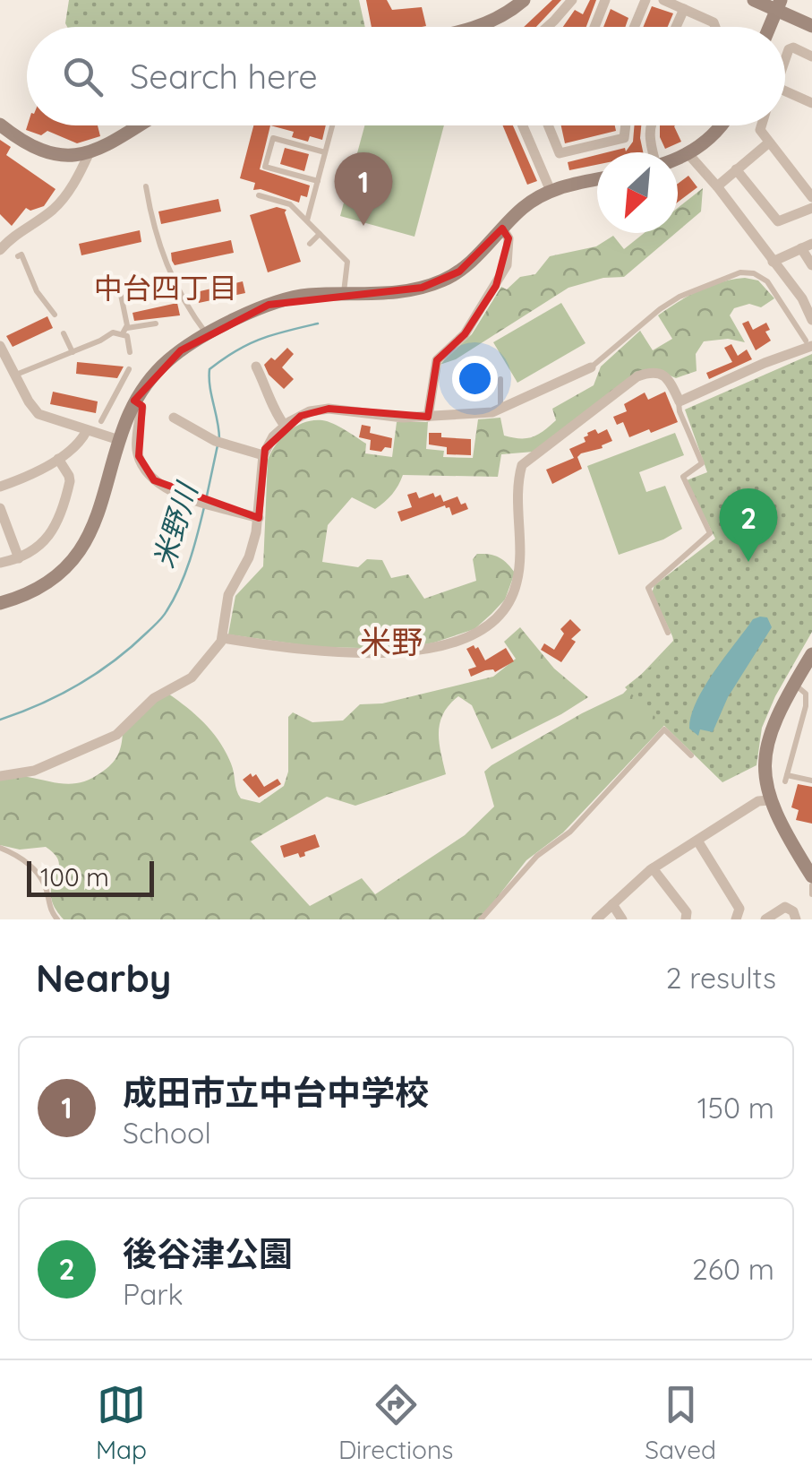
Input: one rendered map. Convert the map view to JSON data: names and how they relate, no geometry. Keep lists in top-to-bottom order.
{
  "districts": ["中台四丁目", "米野"],
  "water": ["米野川"],
  "scale_bar": "100 m",
  "north": "bottom left",
  "page": {
    "search": "Search here",
    "pins": ["1", "2"],
    "scale": "100 m",
    "heading": ["Nearby", "2 results"],
    "list": [
      {
        "mark": "1",
        "name": "成田市立中台中学校",
        "note": "School",
        "value": "150 m"
      },
      {
        "mark": "2",
        "name": "後谷津公園",
        "note": "Park",
        "value": "260 m"
      }
    ],
    "nav": ["Map", "Directions", "Saved"]
  }
}
